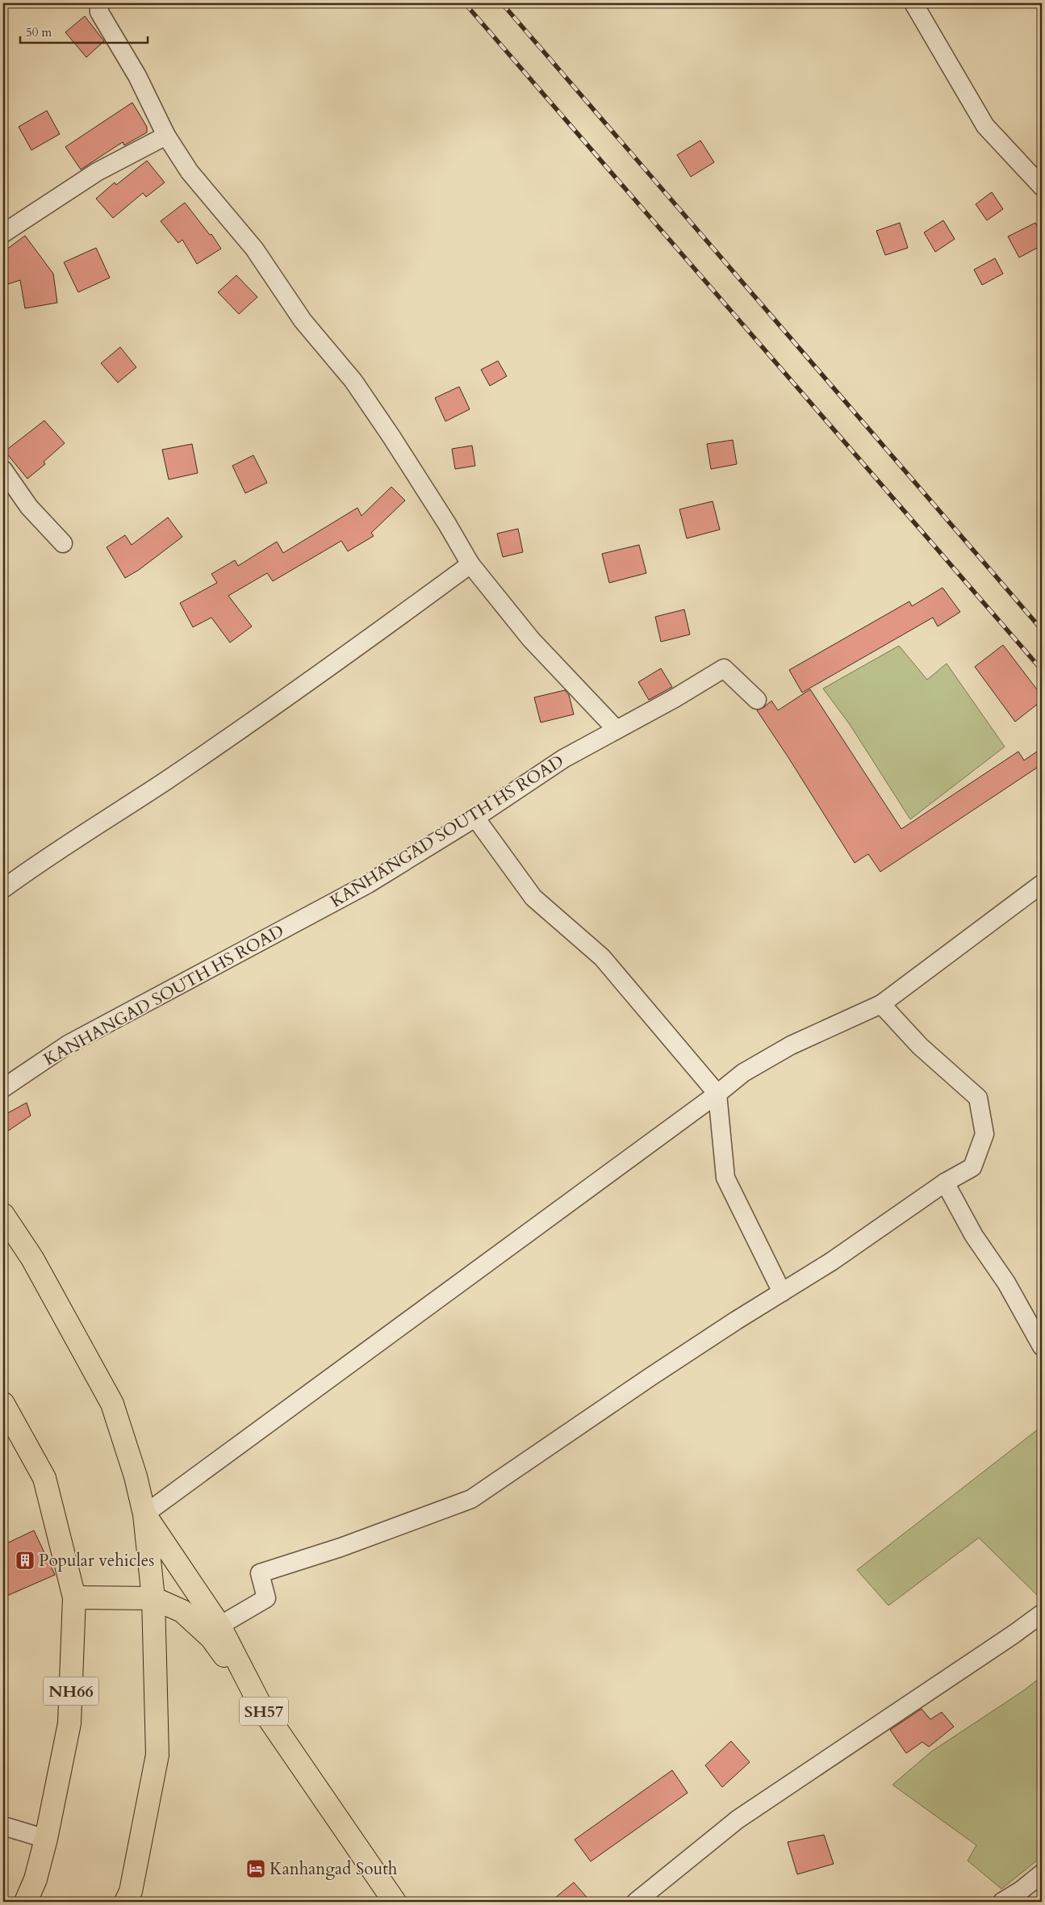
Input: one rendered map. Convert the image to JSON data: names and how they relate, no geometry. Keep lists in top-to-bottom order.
{
  "streets": {
    "main road": ["NH66", "SH57"],
    "street": ["KANHANGAD SOUTH HS ROAD"]
  },
  "crossings": [
    ["NH66", "SH57"]
  ],
  "places": {
    "building": ["Popular vehicles"],
    "hotel": ["Kanhangad South"]
  },
  "scale_bar": "50 m"
}
